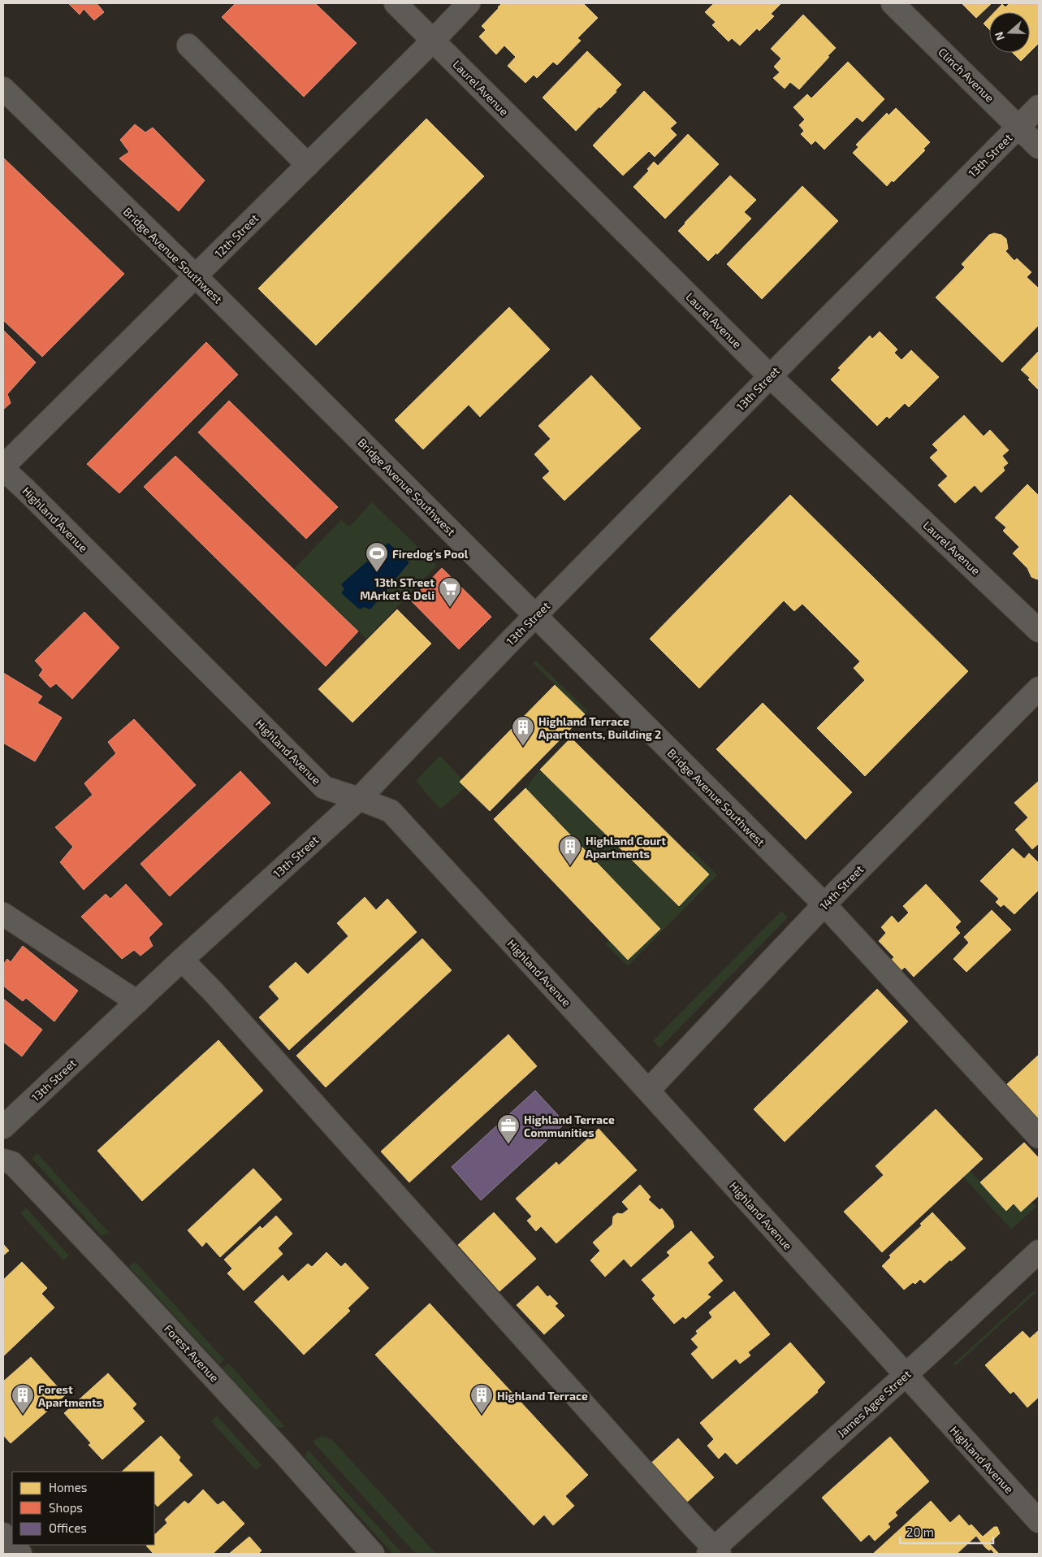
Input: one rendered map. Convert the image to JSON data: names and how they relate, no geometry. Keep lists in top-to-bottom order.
{
  "streets": {
    "street": [
      "Clinch Avenue",
      "Laurel Avenue",
      "13th Street",
      "12th Street",
      "Bridge Avenue Southwest",
      "Highland Avenue",
      "14th Street",
      "Forest Avenue",
      "James Agee Street"
    ]
  },
  "crossings": [
    ["Clinch Avenue", "13th Street"],
    ["Laurel Avenue", "13th Street"],
    ["Laurel Avenue", "12th Street"],
    ["13th Street", "Bridge Avenue Southwest"],
    ["13th Street", "Highland Avenue"],
    ["12th Street", "Bridge Avenue Southwest"],
    ["12th Street", "Highland Avenue"],
    ["Bridge Avenue Southwest", "14th Street"],
    ["Highland Avenue", "14th Street"],
    ["Highland Avenue", "James Agee Street"]
  ],
  "places": {
    "sports": ["Firedog's Pool"],
    "supermarket": ["13th STreet MArket & Deli"],
    "building": [
      "Highland Terrace Apartments, Building 2",
      "Highland Court Apartments",
      "Forest Apartments",
      "Highland Terrace"
    ],
    "office": ["Highland Terrace Communities"]
  },
  "legend": ["Homes", "Shops", "Offices"],
  "scale_bar": "20 m",
  "north": "left"
}
